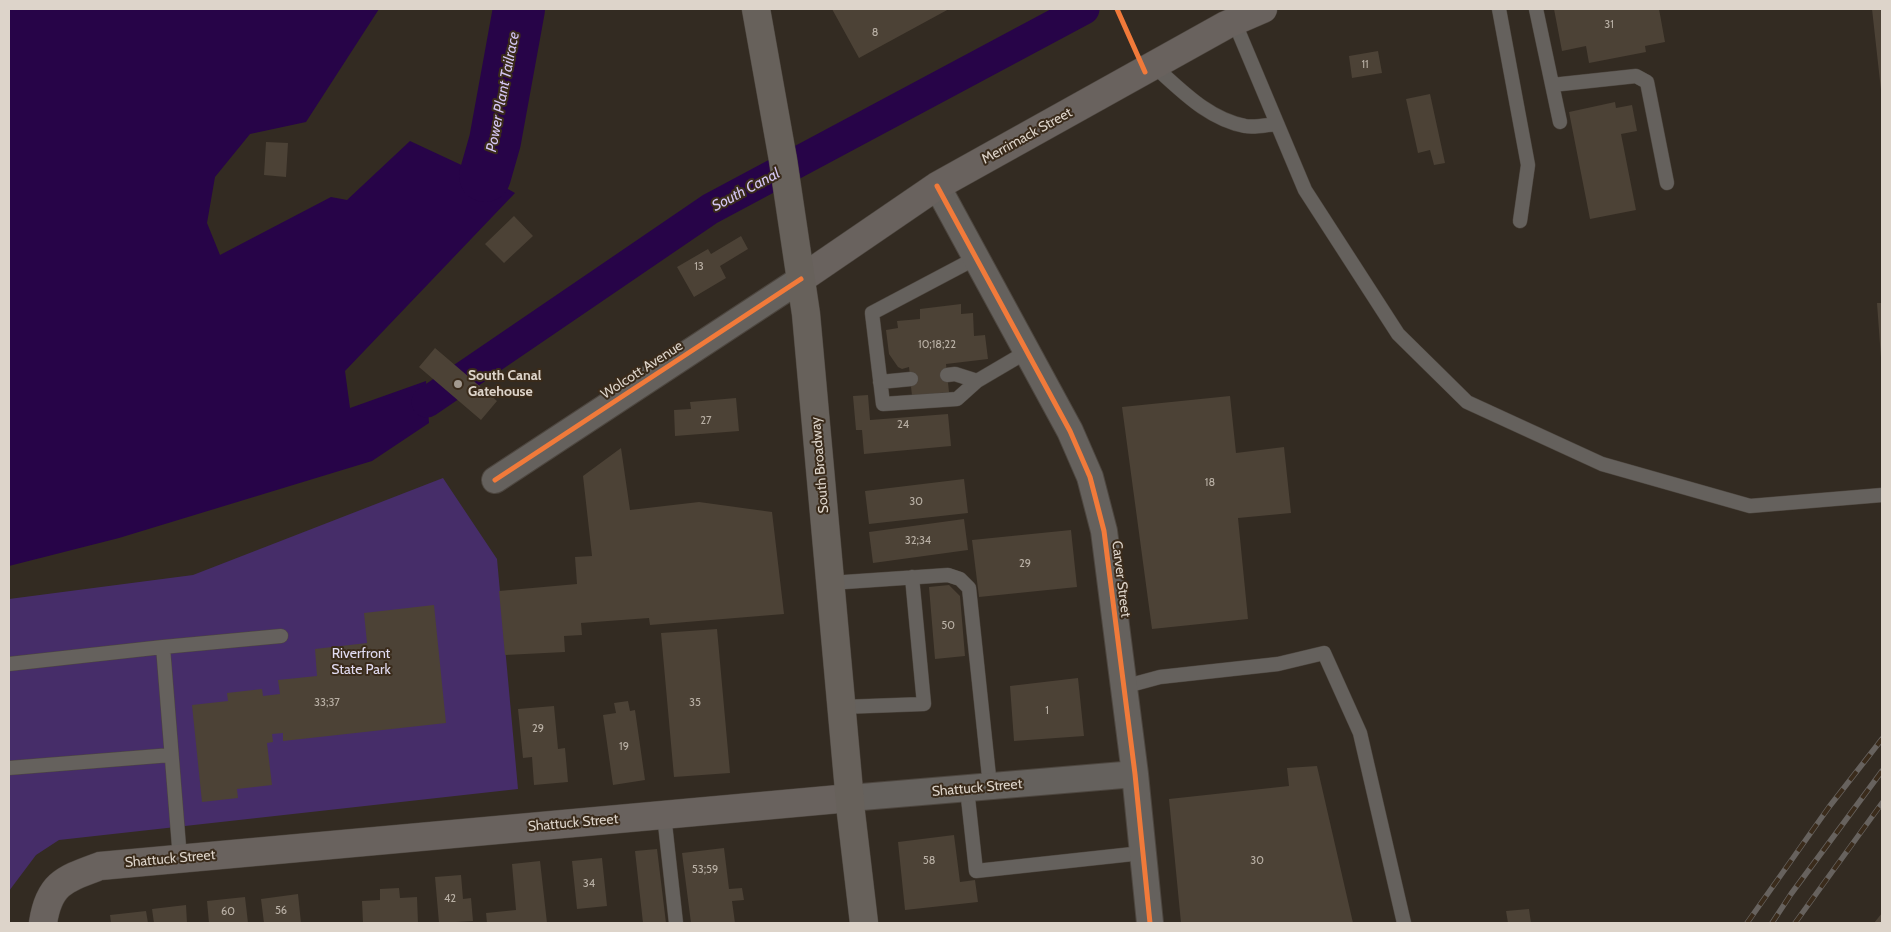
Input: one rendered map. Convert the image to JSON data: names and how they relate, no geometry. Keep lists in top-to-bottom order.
{
  "streets": {
    "main road": ["Merrimack Street", "South Broadway", "Shattuck Street"],
    "street": ["Wolcott Avenue", "Carver Street"]
  },
  "crossings": [
    ["Merrimack Street", "Wolcott Avenue"],
    ["Merrimack Street", "South Broadway"],
    ["Merrimack Street", "Carver Street"],
    ["Wolcott Avenue", "South Broadway"],
    ["South Broadway", "Shattuck Street"],
    ["Carver Street", "Shattuck Street"]
  ],
  "water": ["Power Plant Tailrace", "South Canal"],
  "parks": ["Riverfront State Park"],
  "places": ["South Canal Gatehouse"],
  "house_numbers": [
    "31",
    "8",
    "11",
    "13",
    "10;18;22",
    "27",
    "24",
    "18",
    "30",
    "32;34",
    "29",
    "50",
    "33;37",
    "35",
    "1",
    "29",
    "19",
    "58",
    "30",
    "53;59",
    "34",
    "42",
    "56",
    "60"
  ]
}
